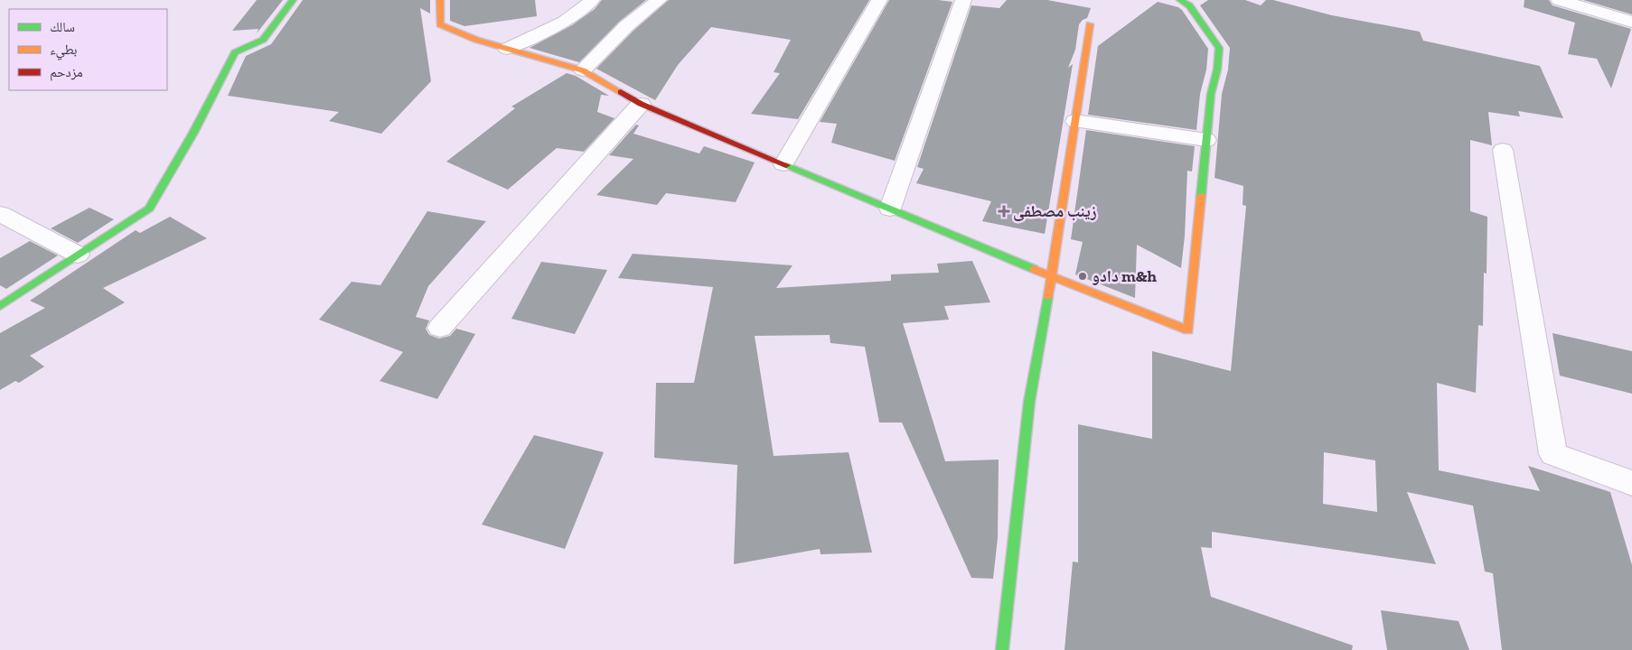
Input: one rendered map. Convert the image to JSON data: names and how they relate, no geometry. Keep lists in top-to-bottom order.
{
  "places": {
    "health": ["زينب مصطفى"],
    "other": ["دادو m&h"]
  },
  "legend": ["سالك", "بطيء", "مزدحم"]
}
